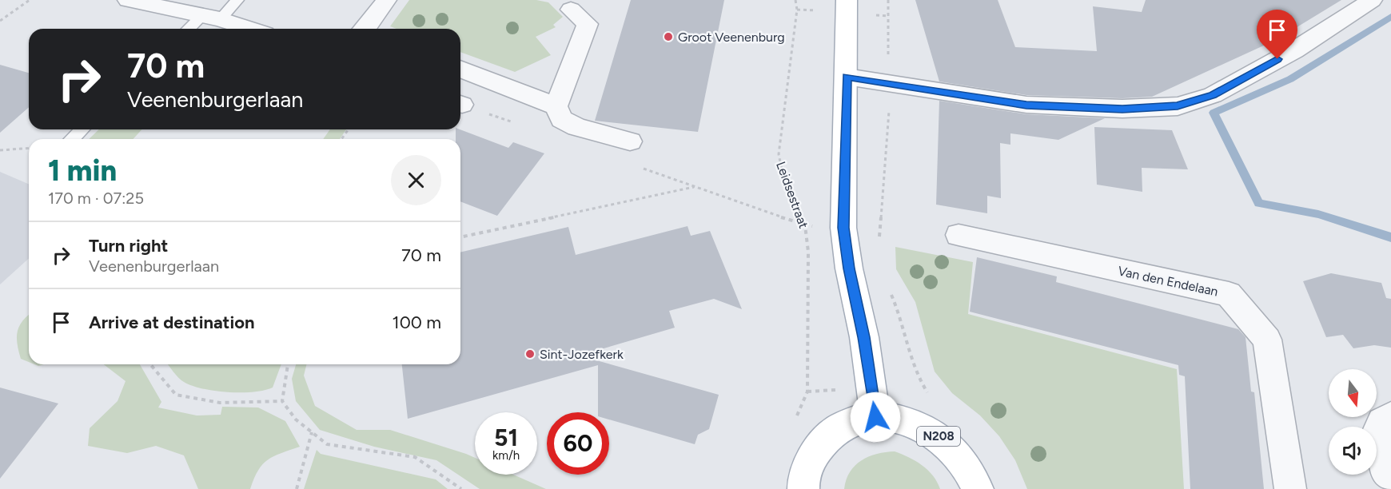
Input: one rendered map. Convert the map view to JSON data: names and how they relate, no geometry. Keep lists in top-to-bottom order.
{
  "streets": {
    "main road": ["N208"],
    "street": ["Van den Endelaan"],
    "path": ["Leidsestraat"]
  },
  "places": ["Groot Veenenburg", "Sint-Jozefkerk"],
  "north": "bottom",
  "page": {
    "turn": ["70 m", "Veenenburgerlaan"],
    "heading": ["1 min", "170 m · 07:25"],
    "list": [
      {
        "name": "Turn right",
        "note": "Veenenburgerlaan",
        "value": "70 m"
      },
      {
        "name": "Arrive at destination",
        "value": "100 m"
      }
    ],
    "speed": "51 km/h",
    "limit": "60"
  }
}
